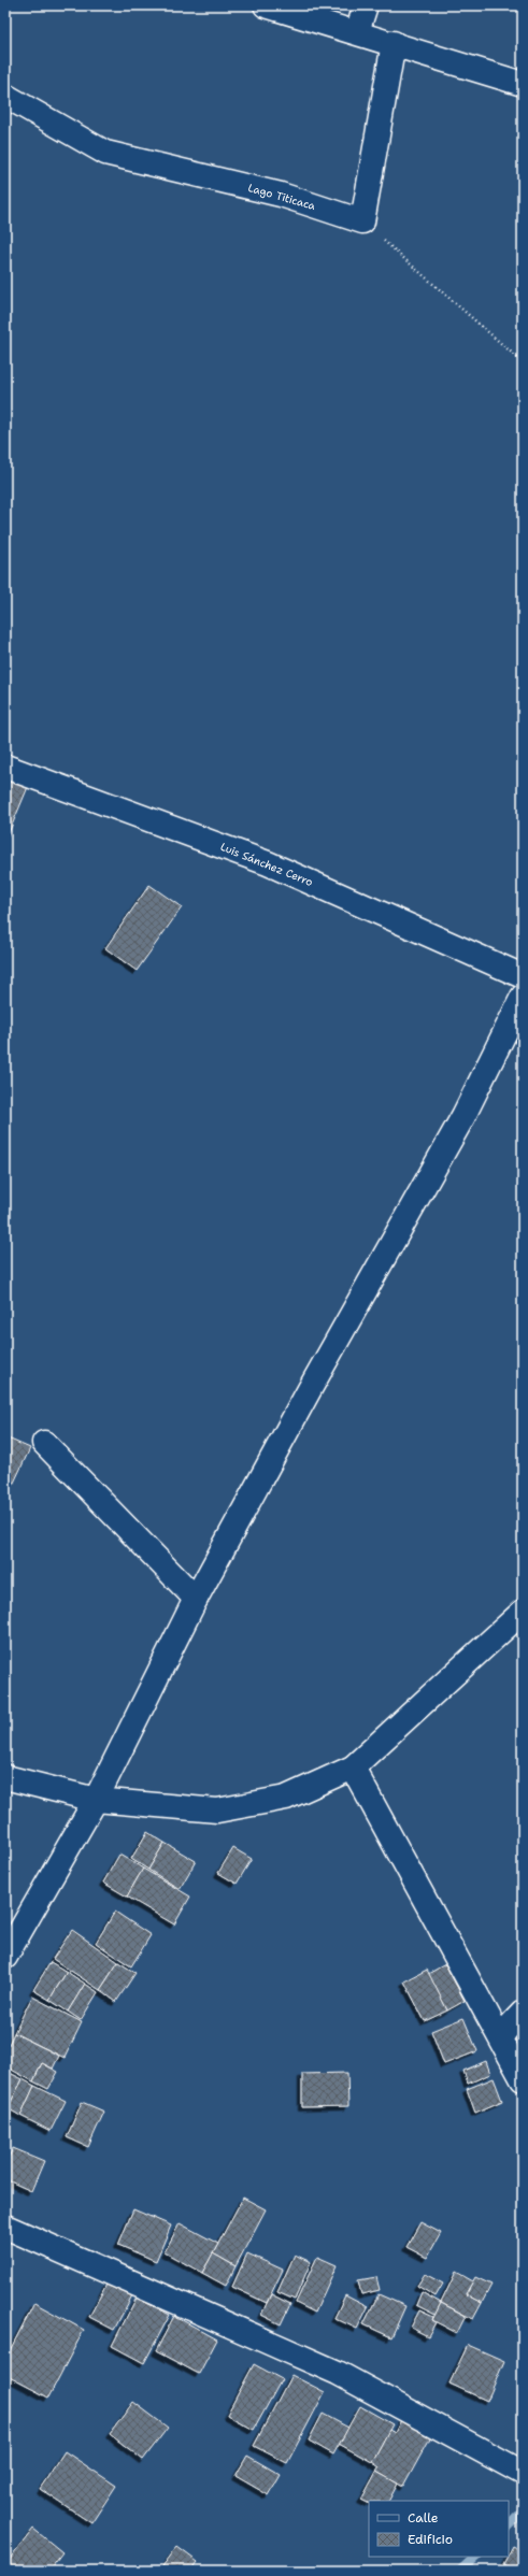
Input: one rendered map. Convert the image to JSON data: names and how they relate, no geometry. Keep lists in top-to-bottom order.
{
  "streets": {
    "street": ["Lago Titicaca", "Luis Sánchez Cerro"]
  },
  "legend": ["Calle", "Edificio"]
}
